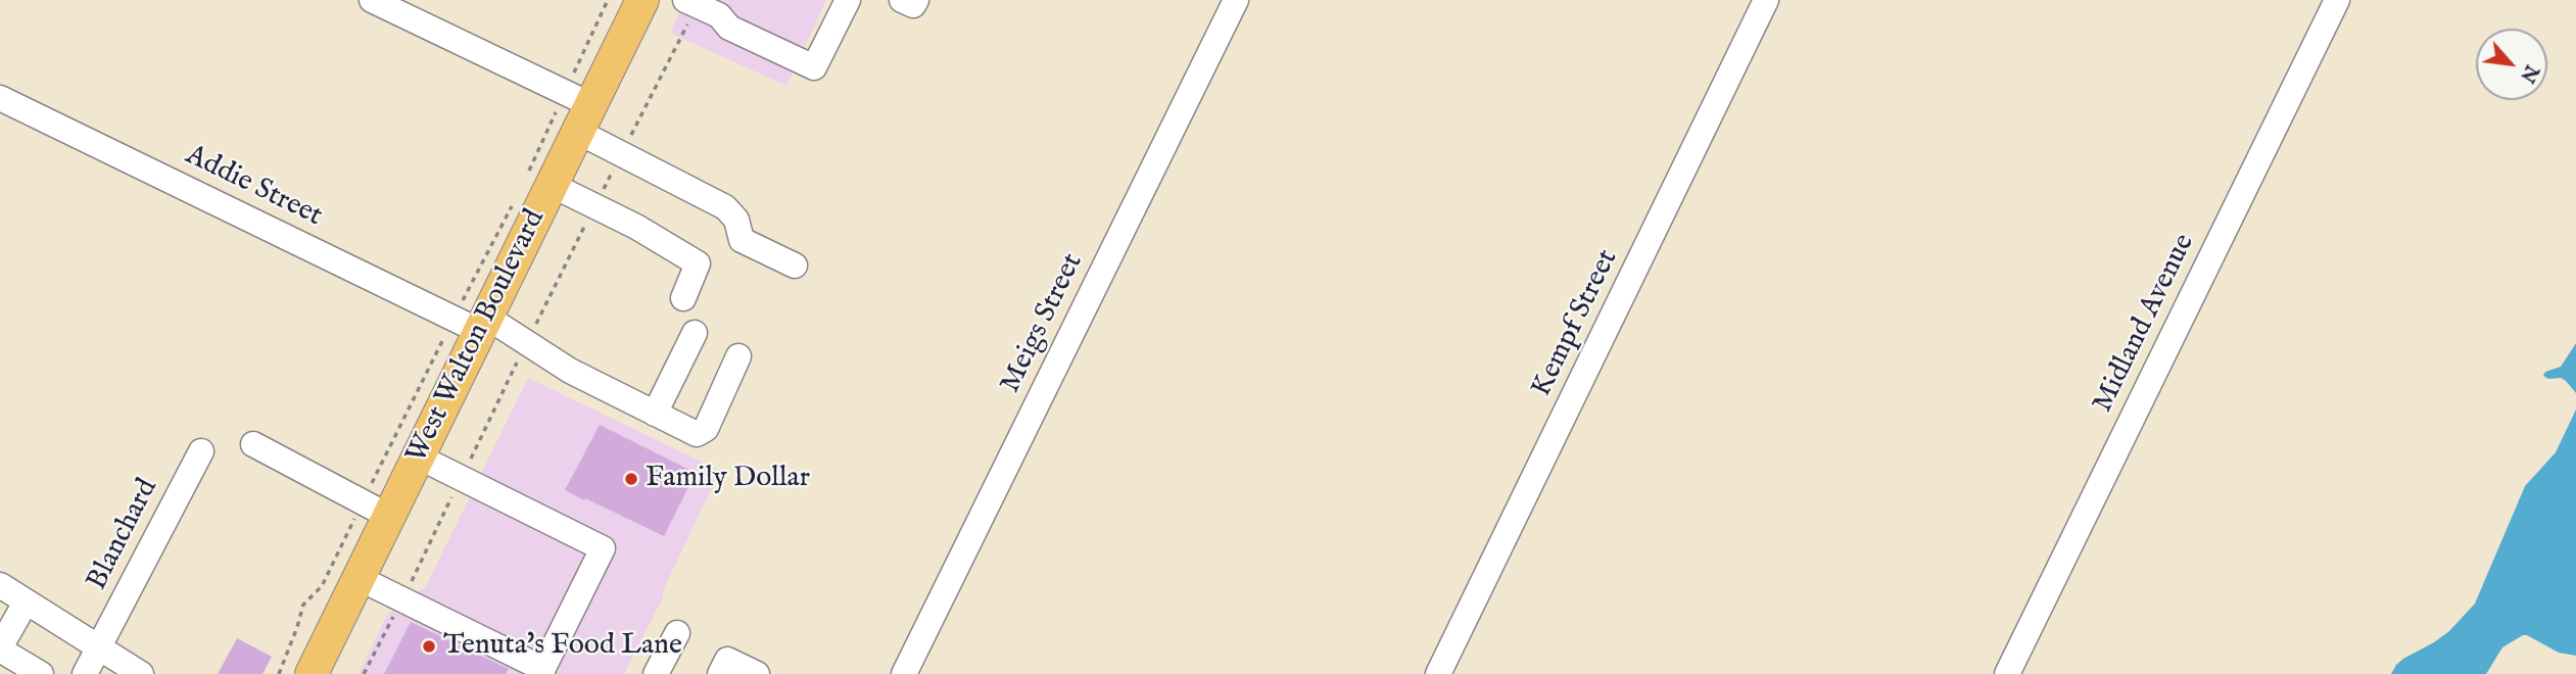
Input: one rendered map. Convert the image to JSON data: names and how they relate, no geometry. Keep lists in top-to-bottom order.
{
  "streets": {
    "main road": ["West Walton Boulevard"],
    "street": [
      "Addie Street",
      "Meigs Street",
      "Kempf Street",
      "Midland Avenue",
      "Blanchard"
    ]
  },
  "crossings": [
    ["Addie Street", "West Walton Boulevard"]
  ],
  "places": ["Family Dollar", "Tenuta's Food Lane"],
  "north": "bottom right"
}
